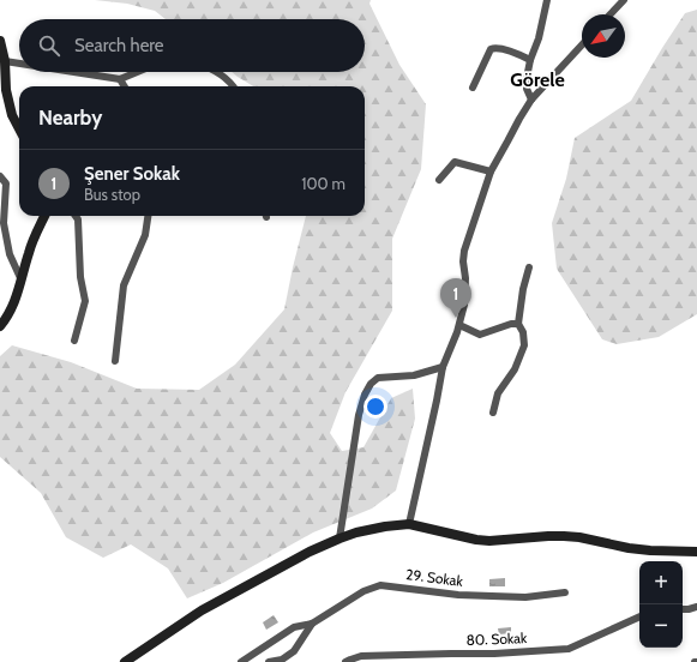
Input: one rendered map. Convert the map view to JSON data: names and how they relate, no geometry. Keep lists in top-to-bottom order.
{
  "streets": {
    "street": ["29. Sokak", "80. Sokak"]
  },
  "districts": ["Görele"],
  "north": "bottom left",
  "page": {
    "search": "Search here",
    "heading": "Nearby",
    "list": [
      {
        "mark": "1",
        "name": "Şener Sokak",
        "note": "Bus stop",
        "value": "100 m"
      }
    ],
    "pins": "1",
    "map_buttons": ["+", "−"]
  }
}
